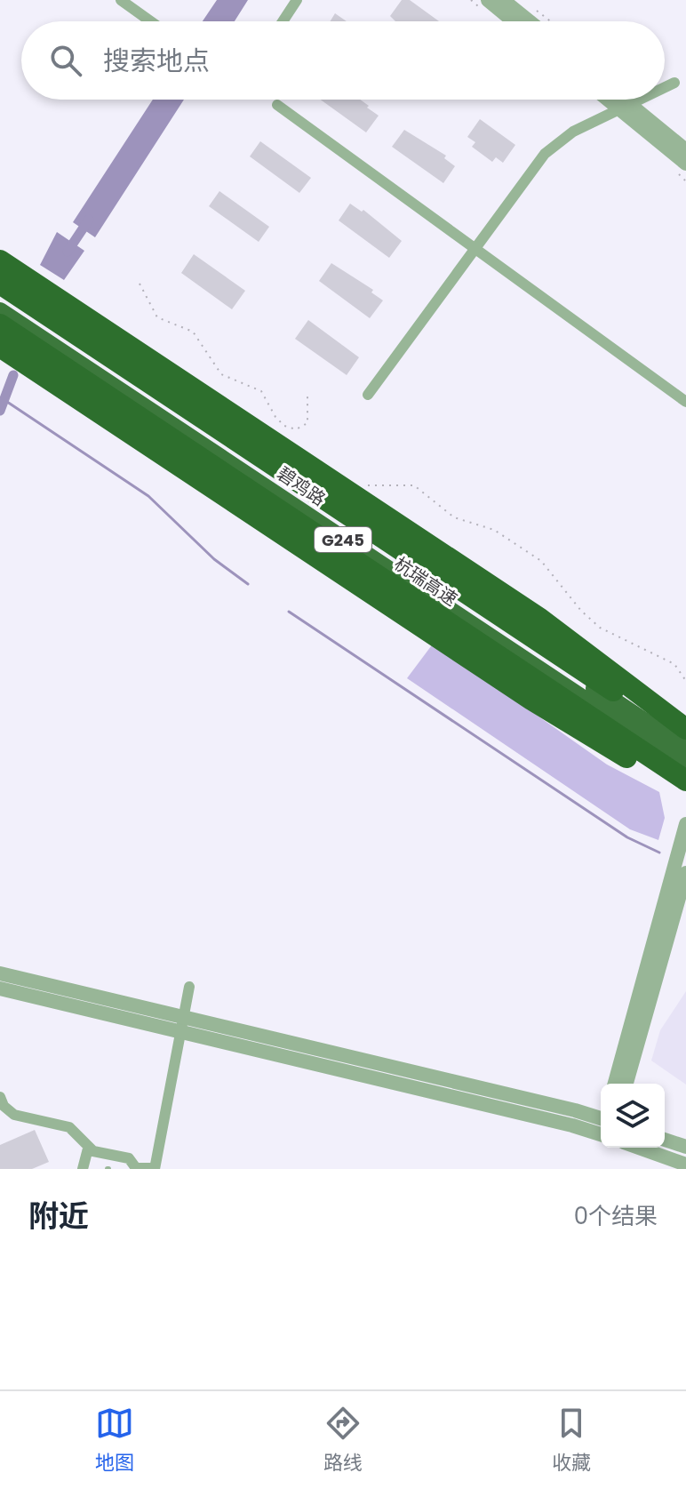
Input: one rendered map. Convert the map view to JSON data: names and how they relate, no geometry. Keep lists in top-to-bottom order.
{
  "streets": {
    "highway": ["碧鸡路", "G245", "杭瑞高速"]
  },
  "page": {
    "search": "搜索地点",
    "heading": ["附近", "0个结果"],
    "nav": ["地图", "路线", "收藏"]
  }
}
